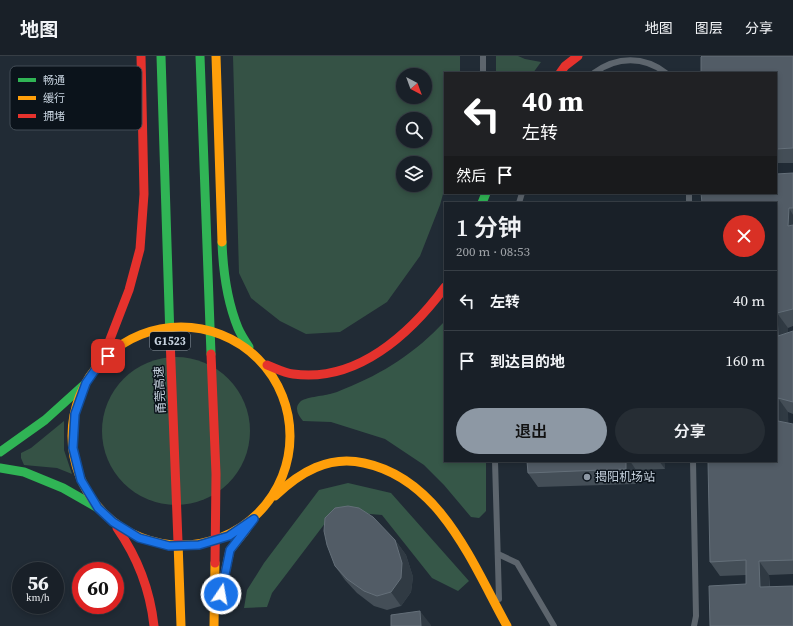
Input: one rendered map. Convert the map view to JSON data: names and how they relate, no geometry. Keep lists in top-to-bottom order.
{
  "streets": {
    "main road": ["G1523", "甬莞高速"]
  },
  "places": ["揭阳机场站"],
  "legend": ["畅通", "缓行", "拥堵"],
  "north": "bottom right",
  "page": {
    "header": "地图",
    "nav": ["地图", "图层", "分享"],
    "turn": ["40 m", "左转"],
    "then": "然后",
    "heading": ["1 分钟", "200 m · 08:53"],
    "list": [
      {
        "name": "左转",
        "value": "40 m"
      },
      {
        "name": "到达目的地",
        "value": "160 m"
      }
    ],
    "buttons": ["退出", "分享"],
    "speed": "56 km/h",
    "limit": "60"
  }
}
